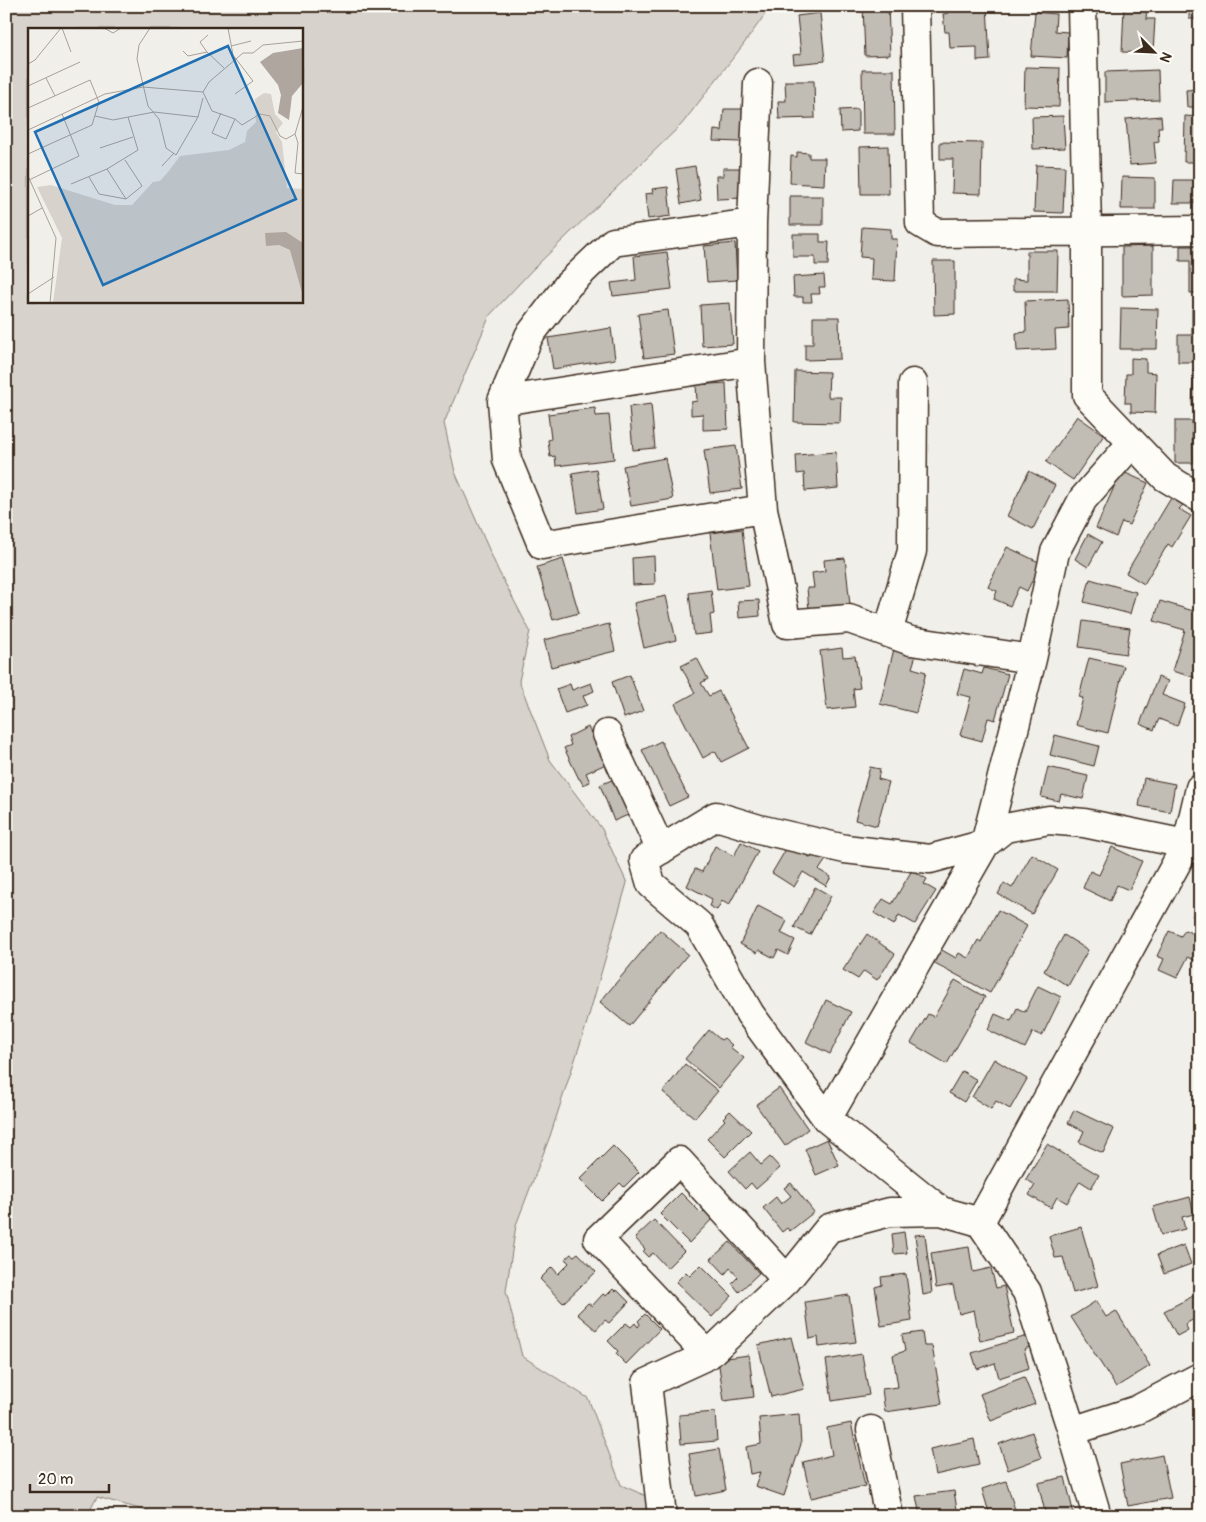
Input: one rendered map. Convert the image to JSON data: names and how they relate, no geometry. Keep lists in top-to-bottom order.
{
  "scale_bar": "20 m",
  "north": "bottom right"
}
